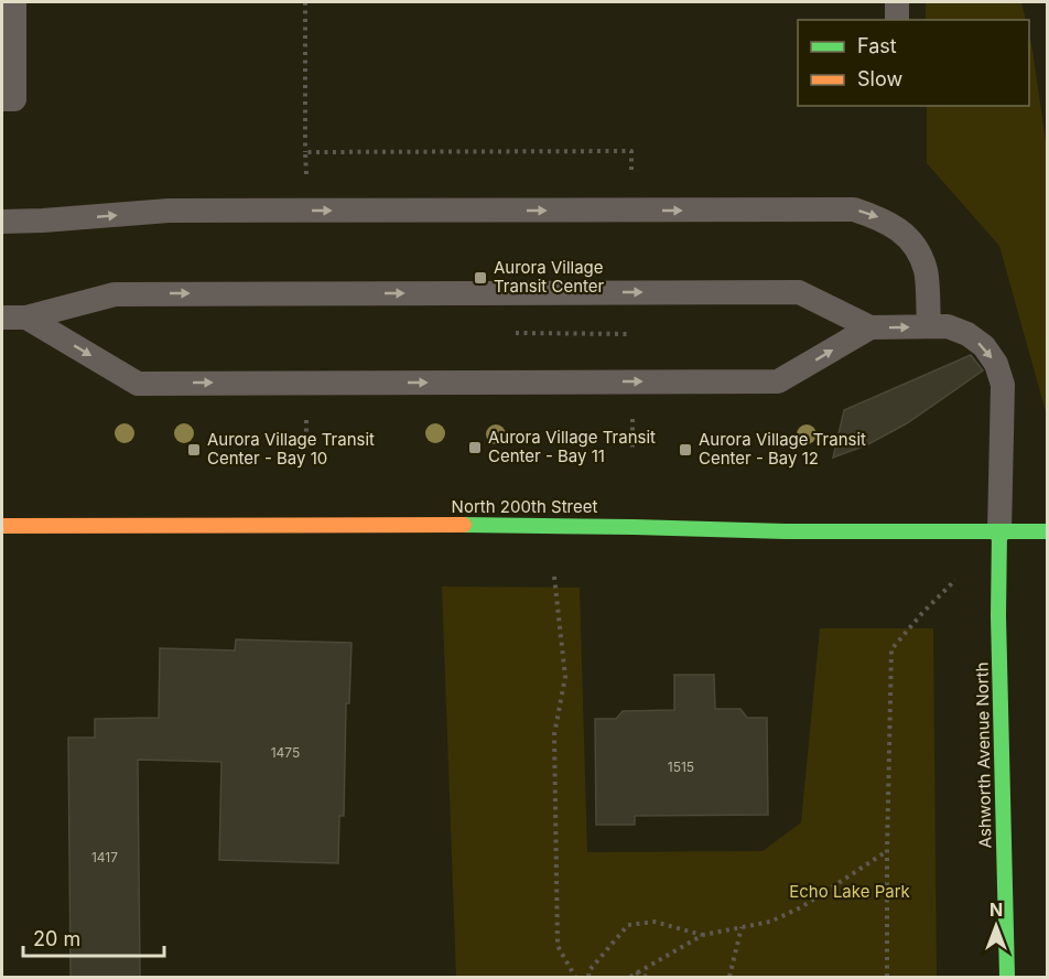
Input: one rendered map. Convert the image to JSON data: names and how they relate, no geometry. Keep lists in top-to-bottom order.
{
  "streets": {
    "street": ["North 200th Street", "Ashworth Avenue North"]
  },
  "crossings": [
    ["North 200th Street", "Ashworth Avenue North"]
  ],
  "parks": ["Echo Lake Park"],
  "places": {
    "transit": [
      "Aurora Village Transit Center",
      "Aurora Village Transit Center - Bay 11",
      "Aurora Village Transit Center - Bay 10",
      "Aurora Village Transit Center - Bay 12"
    ]
  },
  "house_numbers": ["1475", "1515", "1417"],
  "legend": ["Fast", "Slow"],
  "scale_bar": "20 m",
  "north": "top"
}
